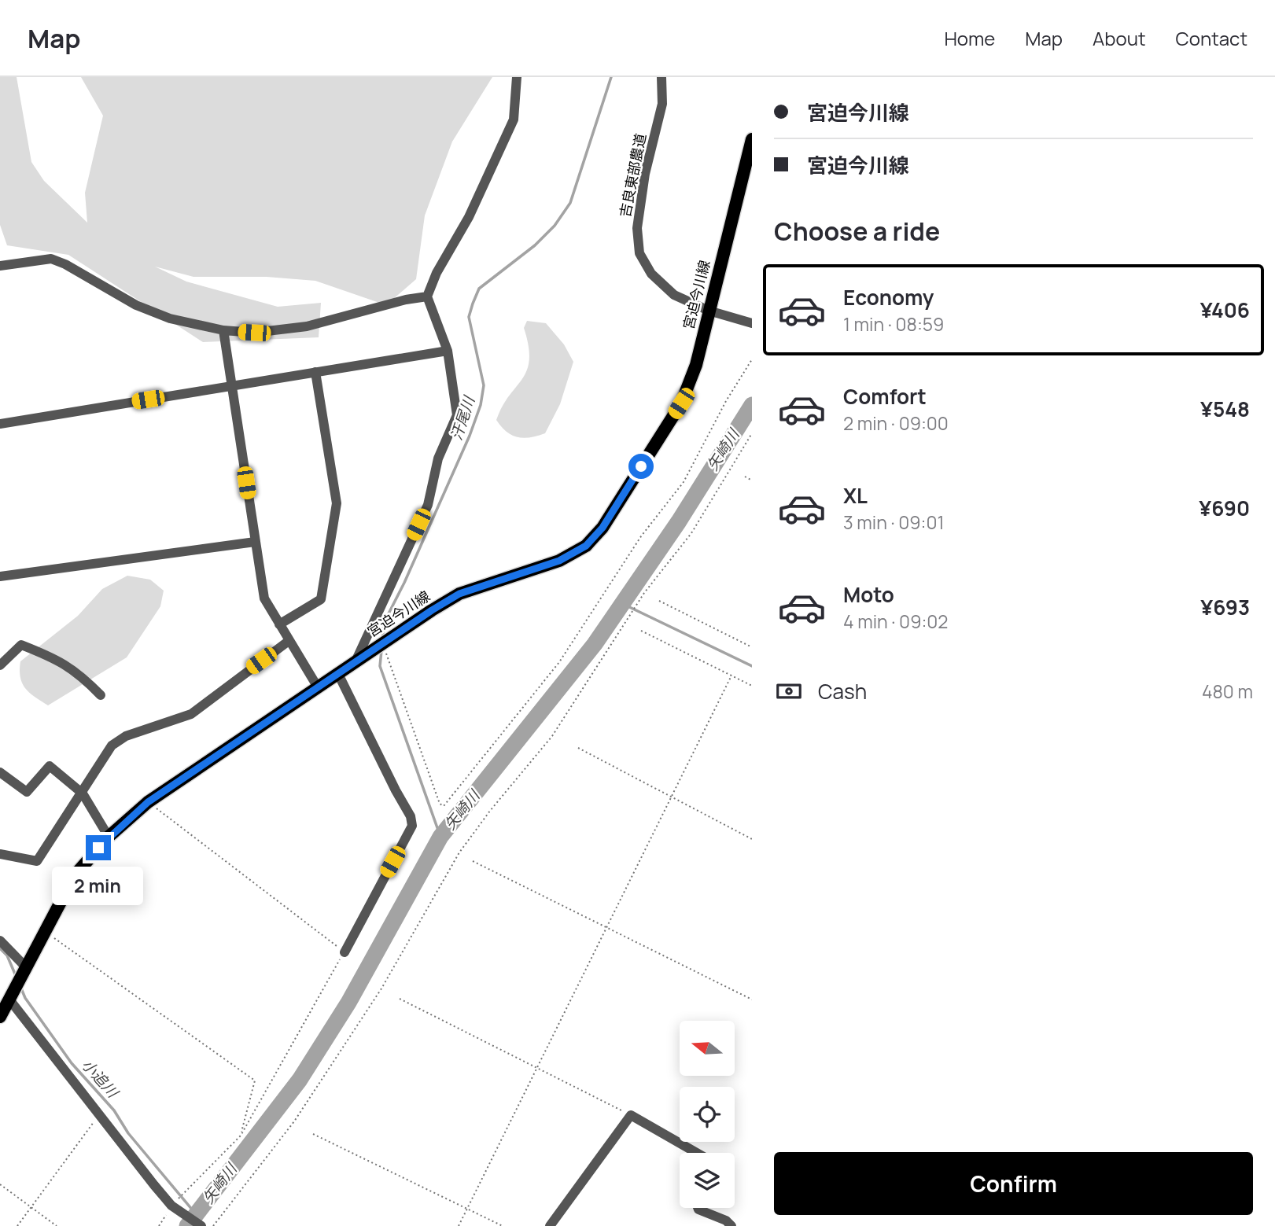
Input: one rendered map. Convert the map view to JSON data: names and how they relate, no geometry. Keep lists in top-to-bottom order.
{
  "streets": {
    "main road": ["宮迫今川線"],
    "street": ["吉良東部農道"]
  },
  "crossings": [
    ["吉良東部農道", "宮迫今川線"]
  ],
  "water": ["汗尾川", "矢崎川", "小追川"],
  "north": "left",
  "page": {
    "header": "Map",
    "nav": [
      "Home",
      "Map",
      "About",
      "Contact"
    ],
    "banner": ["宮迫今川線", "宮迫今川線"],
    "heading": "Choose a ride",
    "list": [
      {
        "name": "Economy",
        "note": "1 min · 08:59",
        "value": "¥406"
      },
      {
        "name": "Comfort",
        "note": "2 min · 09:00",
        "value": "¥548"
      },
      {
        "name": "XL",
        "note": "3 min · 09:01",
        "value": "¥690"
      },
      {
        "name": "Moto",
        "note": "4 min · 09:02",
        "value": "¥693"
      }
    ],
    "pay": ["Cash", "480 m"],
    "bubble": "2 min",
    "buttons": "Confirm"
  }
}
